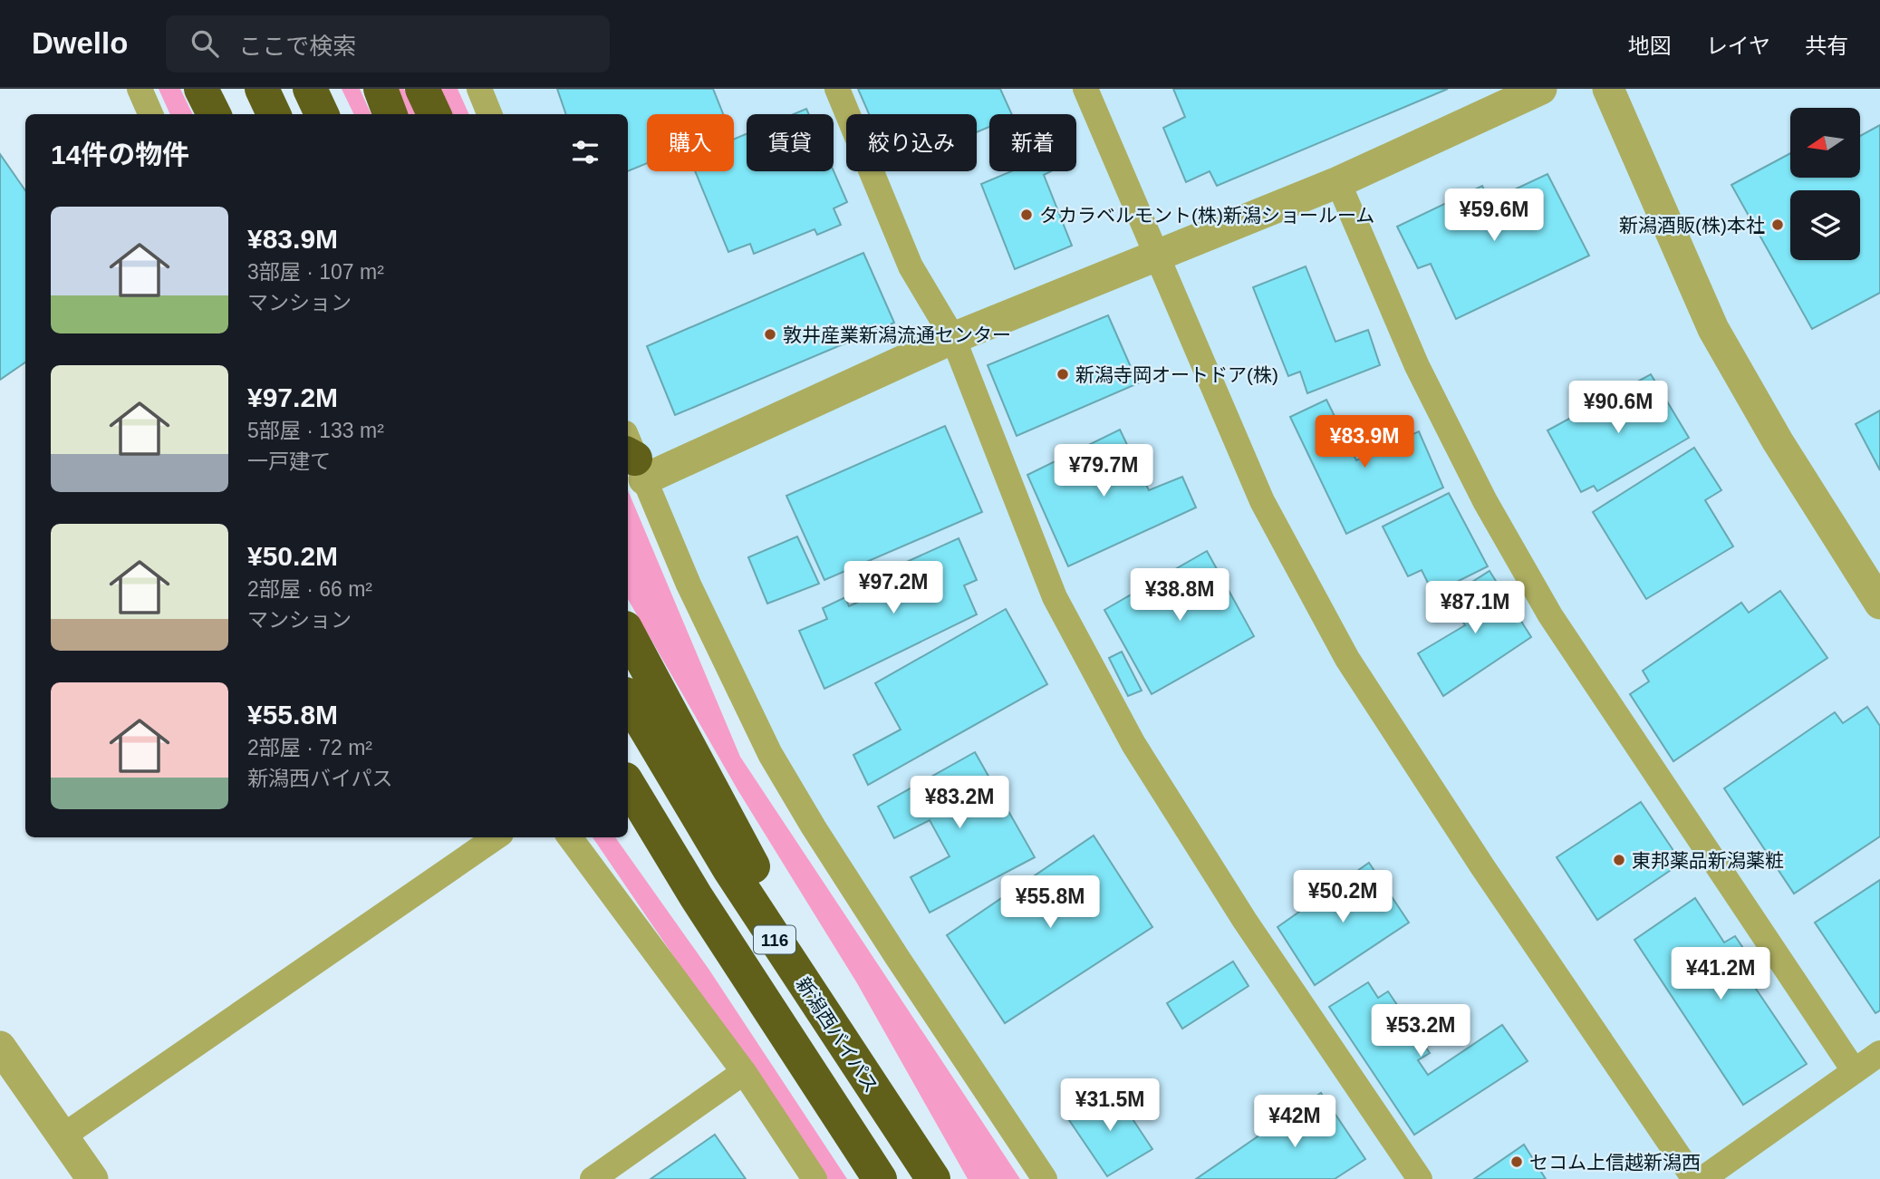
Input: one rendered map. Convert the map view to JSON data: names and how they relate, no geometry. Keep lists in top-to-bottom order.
{
  "streets": {
    "highway": ["116", "新潟西バイパス"]
  },
  "places": [
    "タカラベルモント(株)新潟ショールーム",
    "新潟酒販(株)本社",
    "敦井産業新潟流通センター",
    "新潟寺岡オートドア(株)",
    "東邦薬品新潟薬粧",
    "セコム上信越新潟西"
  ],
  "north": "left",
  "page": {
    "header": "Dwello",
    "search": "ここで検索",
    "nav": ["地図", "レイヤ", "共有"],
    "chip": [
      "購入",
      "賃貸",
      "絞り込み",
      "新着"
    ],
    "heading": "14件の物件",
    "price": [
      "¥59.6M",
      "¥90.6M",
      "¥83.9M",
      "¥79.7M",
      "¥97.2M",
      "¥38.8M",
      "¥87.1M",
      "¥83.2M",
      "¥50.2M",
      "¥55.8M",
      "¥41.2M",
      "¥53.2M",
      "¥31.5M",
      "¥42M"
    ],
    "list": [
      {
        "name": "¥83.9M",
        "note": "3部屋 · 107 m² · マンション"
      },
      {
        "name": "¥97.2M",
        "note": "5部屋 · 133 m² · 一戸建て"
      },
      {
        "name": "¥50.2M",
        "note": "2部屋 · 66 m² · マンション"
      },
      {
        "name": "¥55.8M",
        "note": "2部屋 · 72 m² · 新潟西バイパス"
      }
    ]
  }
}
